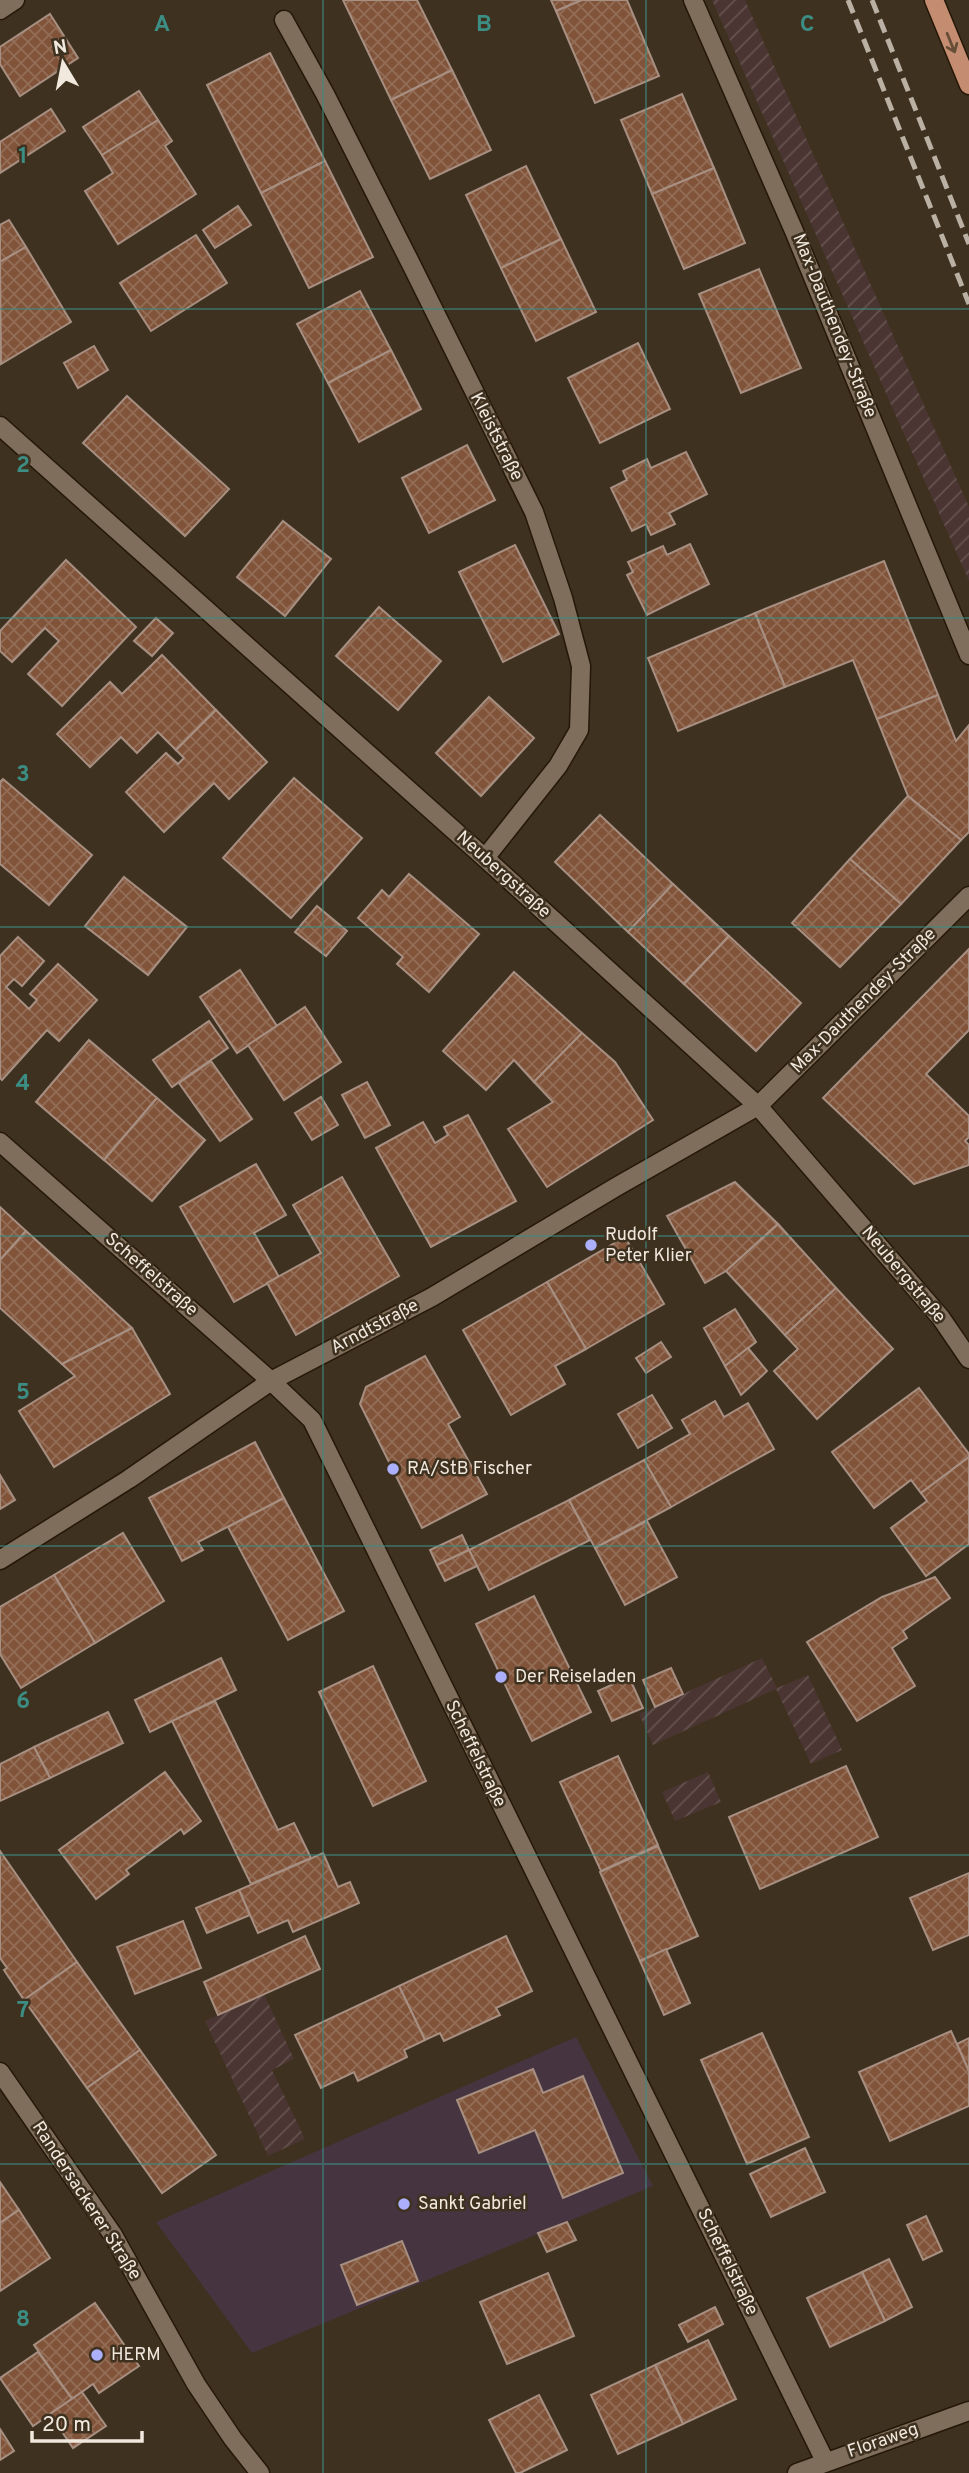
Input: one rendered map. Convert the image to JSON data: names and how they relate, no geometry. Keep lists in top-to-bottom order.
{
  "streets": {
    "street": [
      "Max-Dauthendey-Straße",
      "Kleiststraße",
      "Neubergstraße",
      "Scheffelstraße",
      "Arndtstraße",
      "Randersackerer Straße",
      "Floraweg"
    ]
  },
  "crossings": [
    ["Max-Dauthendey-Straße", "Neubergstraße"],
    ["Max-Dauthendey-Straße", "Arndtstraße"],
    ["Kleiststraße", "Neubergstraße"],
    ["Neubergstraße", "Arndtstraße"],
    ["Scheffelstraße", "Arndtstraße"],
    ["Scheffelstraße", "Floraweg"]
  ],
  "places": [
    "Rudolf Peter Klier",
    "RA/StB Fischer",
    "Der Reiseladen",
    "Sankt Gabriel",
    "HERM"
  ],
  "scale_bar": "20 m",
  "north": "top",
  "grid": {
    "columns": ["A", "B", "C"],
    "rows": [
      "1",
      "2",
      "3",
      "4",
      "5",
      "6",
      "7",
      "8"
    ]
  }
}
